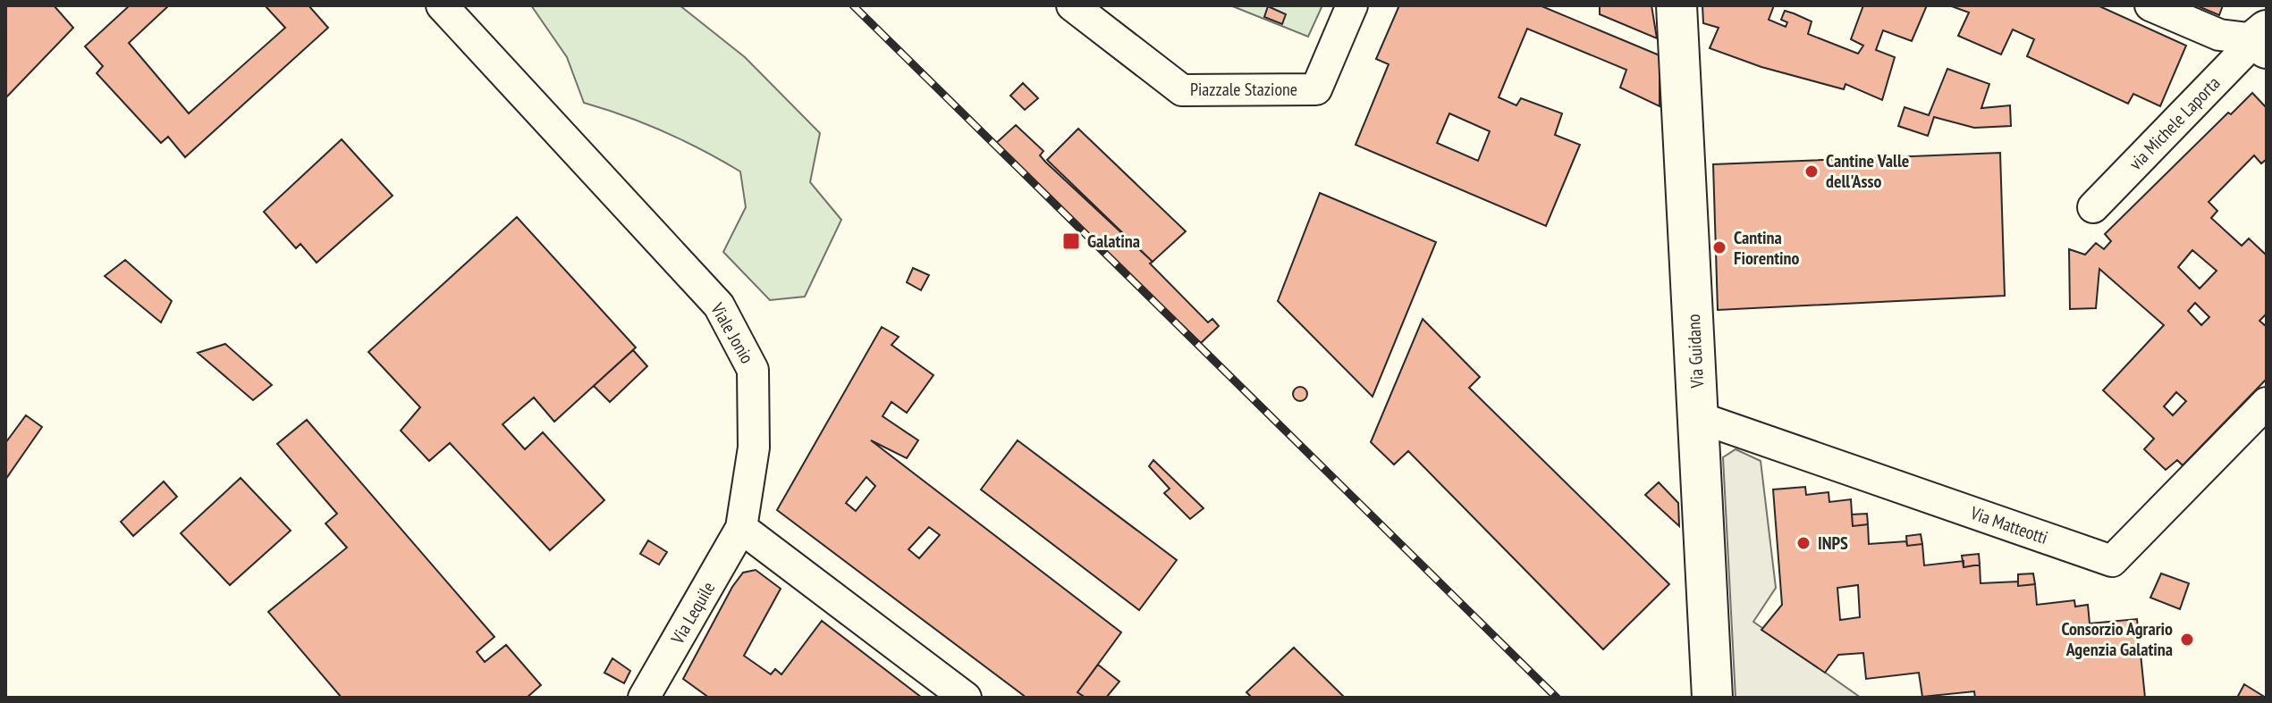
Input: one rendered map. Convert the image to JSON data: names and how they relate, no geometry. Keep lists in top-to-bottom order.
{
  "streets": {
    "main road": ["Via Guidano"],
    "street": [
      "Piazzale Stazione",
      "via Michele Laporta",
      "Viale Jonio",
      "Via Matteotti",
      "Via Lequile"
    ]
  },
  "crossings": [
    ["Viale Jonio", "Via Lequile"],
    ["Via Guidano", "Via Matteotti"]
  ],
  "places": {
    "other": [
      "Cantine Valle dell'Asso",
      "Cantina Fiorentino",
      "INPS",
      "Consorzio Agrario Agenzia Galatina"
    ],
    "transit": ["Galatina"]
  }
}
